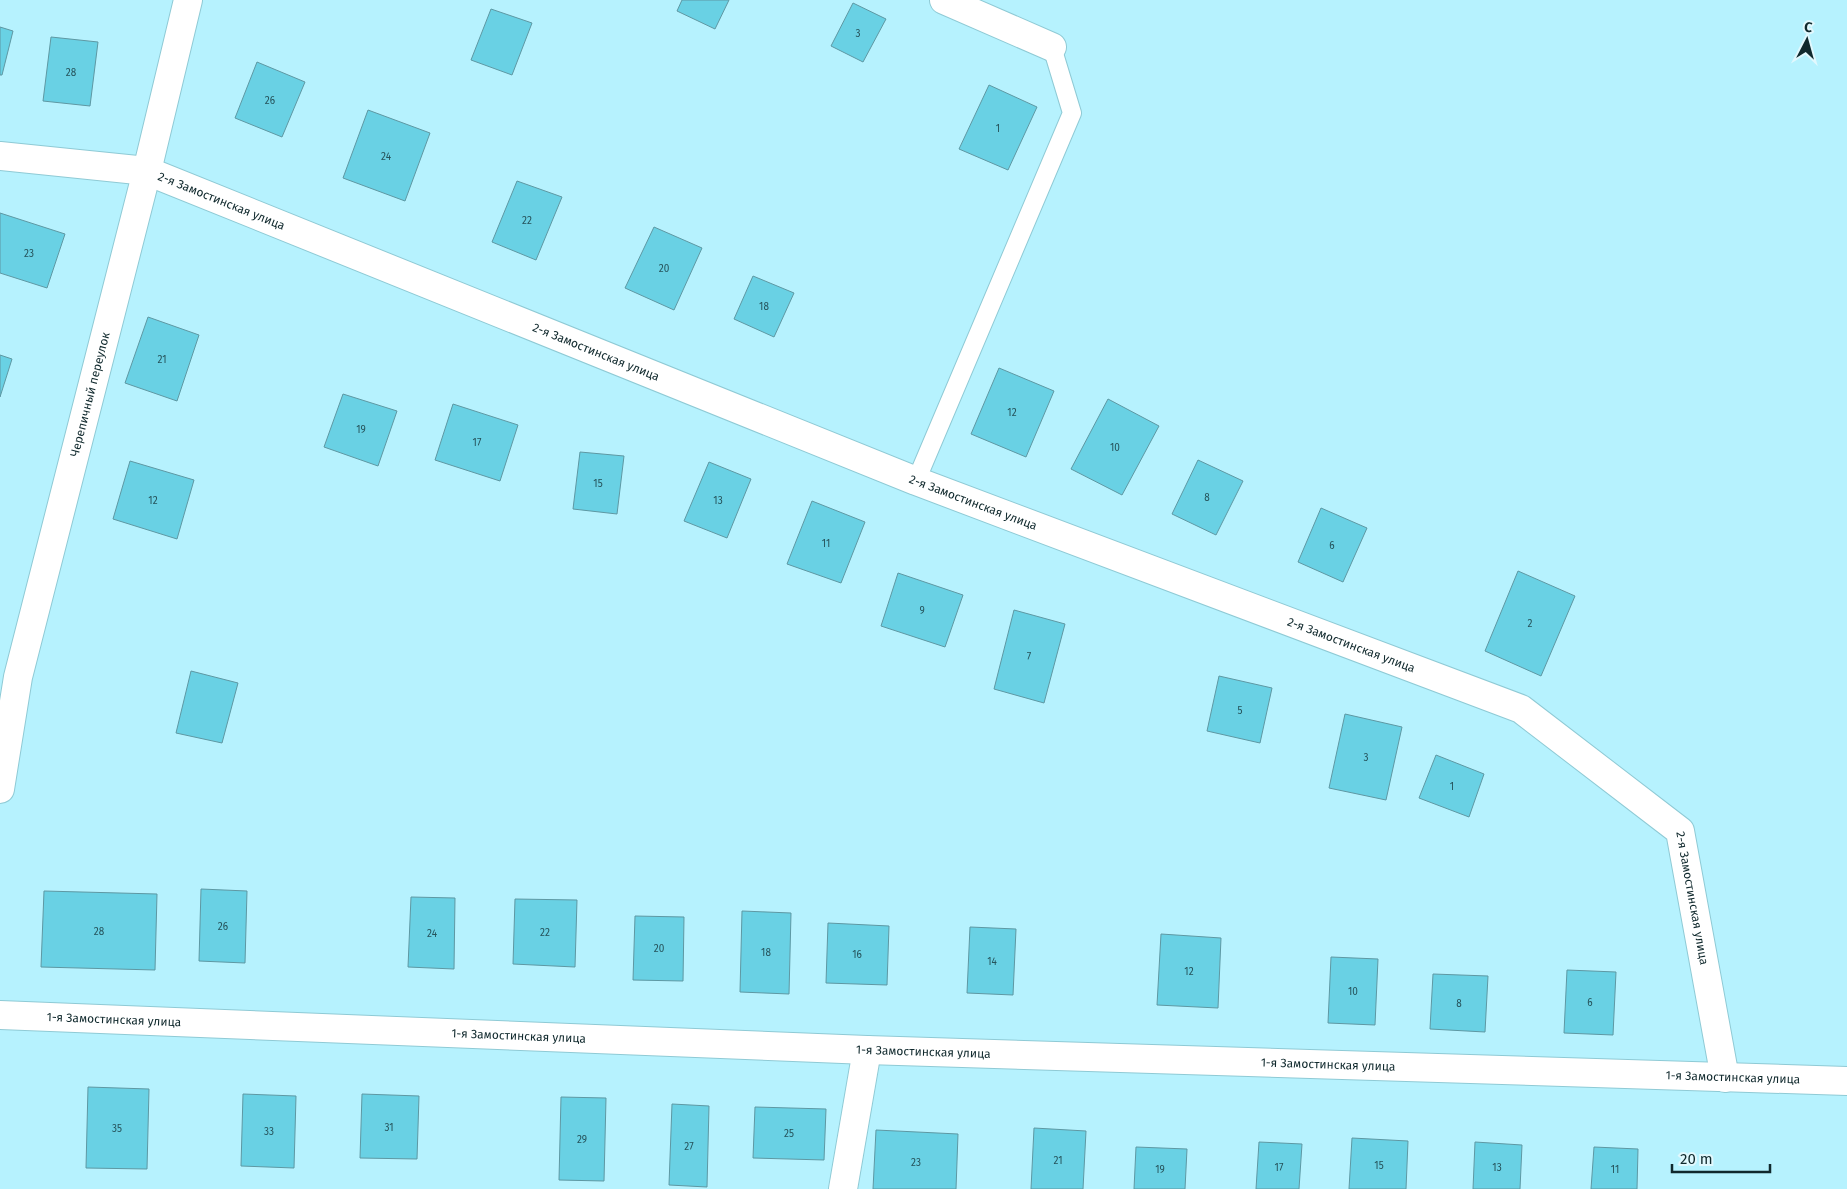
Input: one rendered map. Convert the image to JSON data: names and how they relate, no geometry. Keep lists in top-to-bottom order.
{
  "streets": {
    "street": ["2-я Замостинская улица", "Черепичный переулок", "1-я Замостинская улица"]
  },
  "crossings": [
    ["2-я Замостинская улица", "Черепичный переулок"],
    ["2-я Замостинская улица", "1-я Замостинская улица"]
  ],
  "house_numbers": [
    "3",
    "28",
    "26",
    "1",
    "24",
    "22",
    "23",
    "20",
    "18",
    "21",
    "12",
    "19",
    "17",
    "10",
    "15",
    "8",
    "12",
    "13",
    "11",
    "6",
    "9",
    "2",
    "7",
    "5",
    "3",
    "1",
    "26",
    "28",
    "22",
    "24",
    "20",
    "18",
    "16",
    "14",
    "12",
    "10",
    "6",
    "8",
    "31",
    "35",
    "33",
    "25",
    "29",
    "27",
    "21",
    "23",
    "15",
    "17",
    "13",
    "19",
    "11"
  ],
  "scale_bar": "20 m",
  "north": "top"
}
